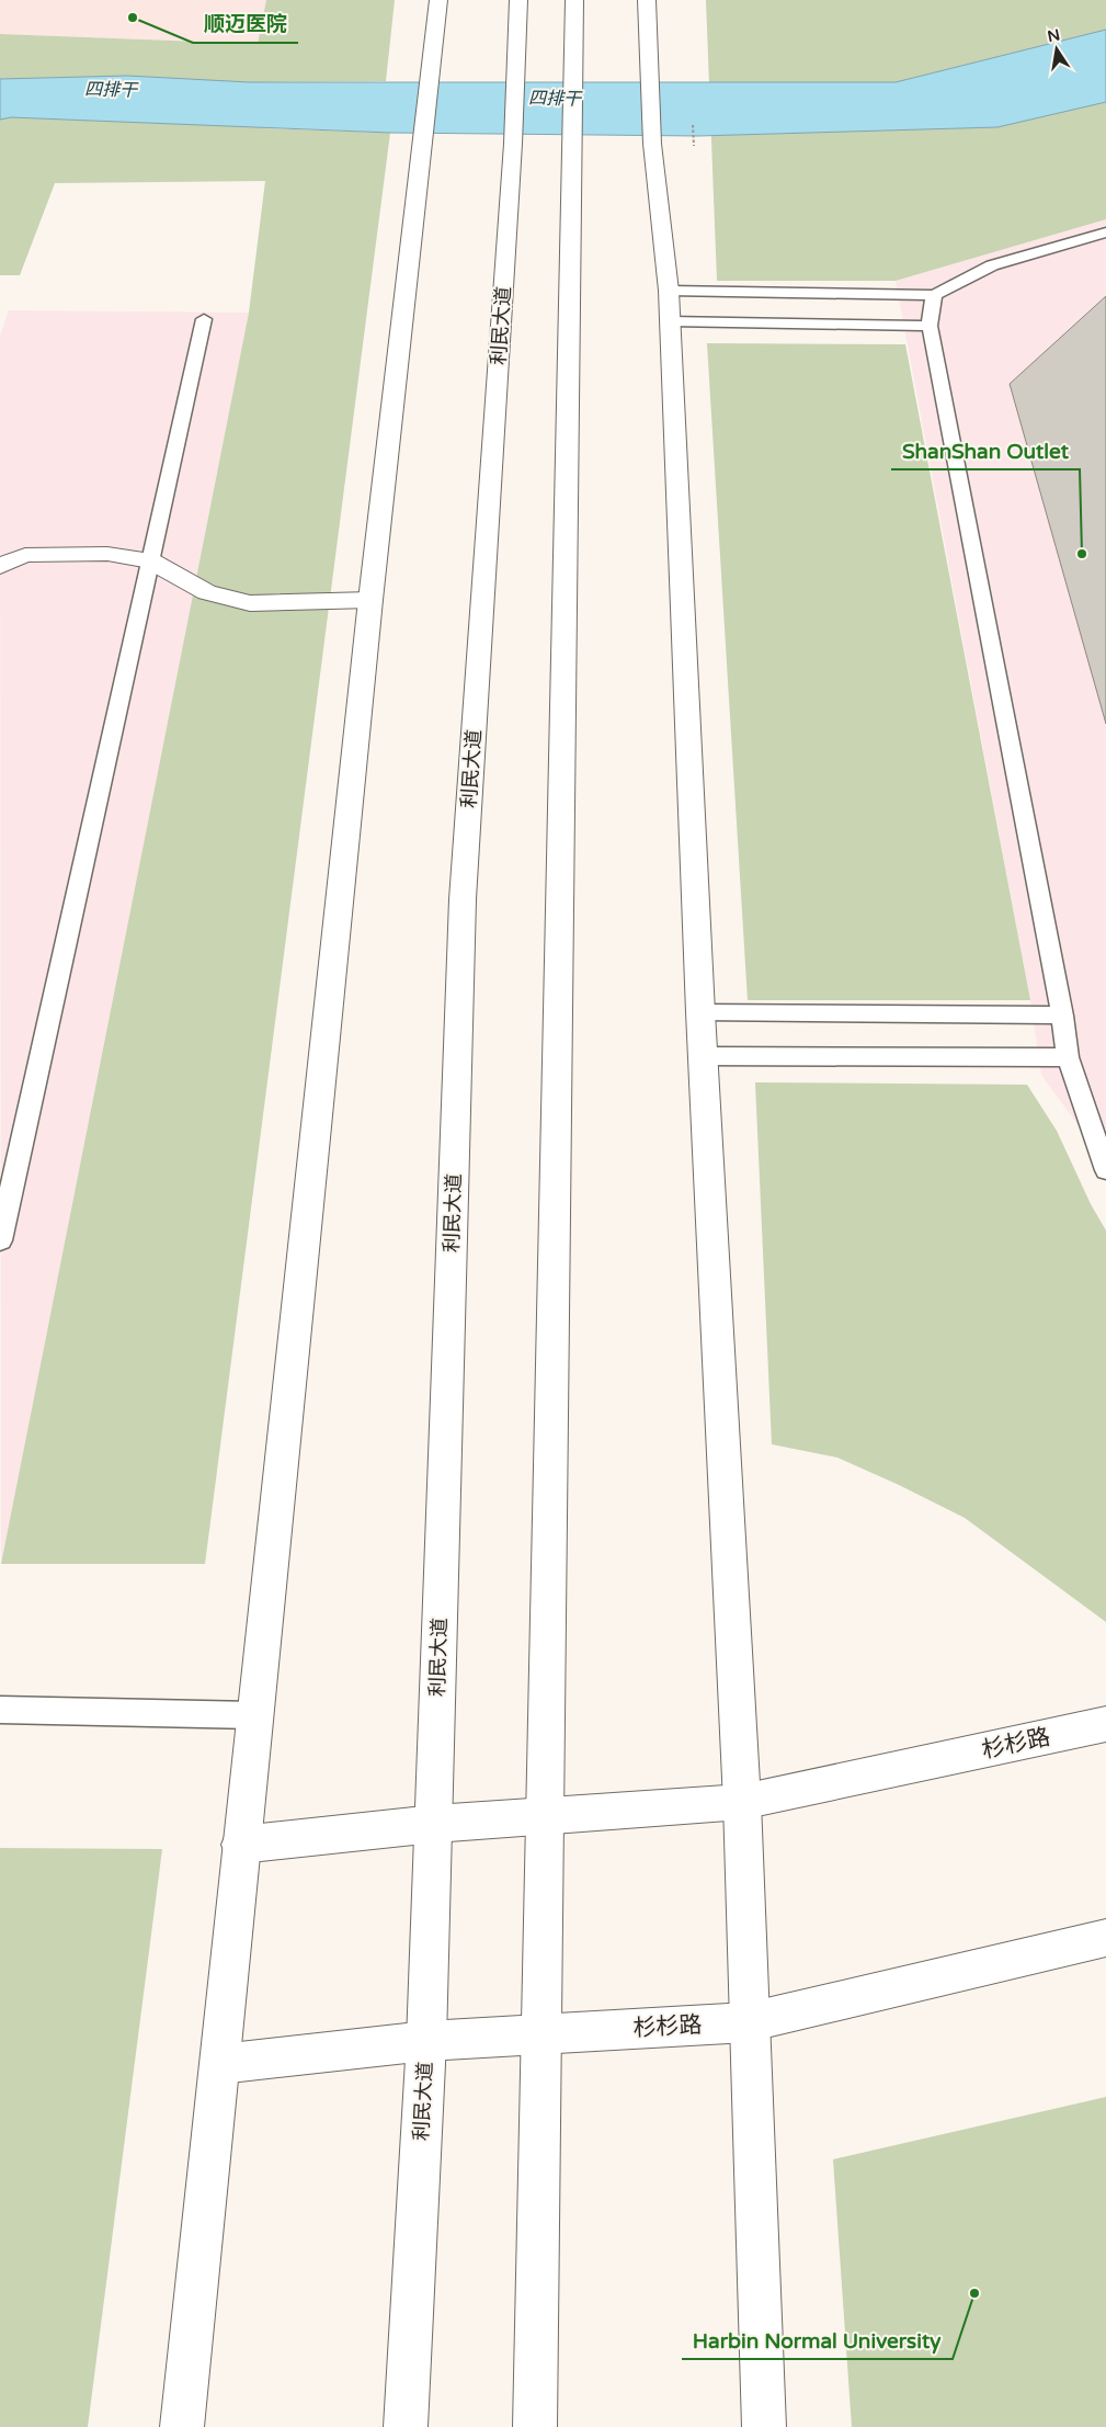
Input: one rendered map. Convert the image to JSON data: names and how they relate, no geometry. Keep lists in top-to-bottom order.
{
  "streets": {
    "main road": ["利民大道", "杉杉路"]
  },
  "crossings": [
    ["利民大道", "杉杉路"]
  ],
  "water": ["四排干"],
  "places": ["顺迈医院", "ShanShan Outlet", "Harbin Normal University"],
  "north": "top"
}
